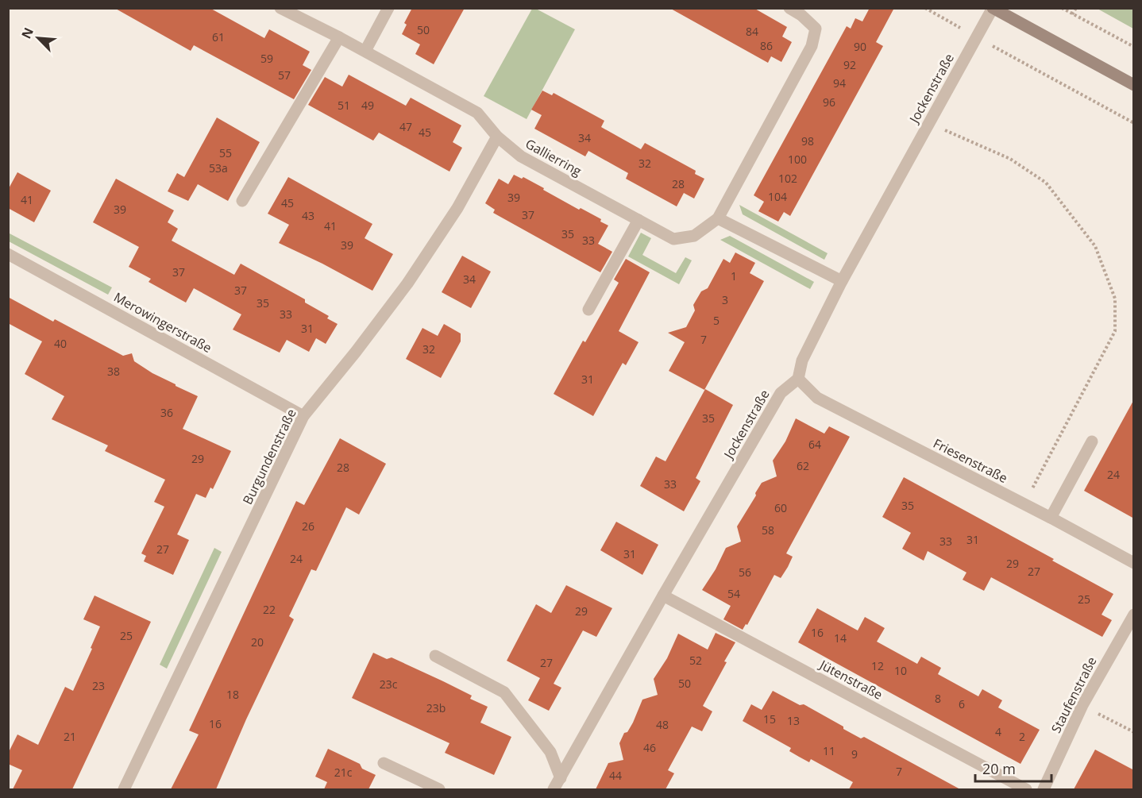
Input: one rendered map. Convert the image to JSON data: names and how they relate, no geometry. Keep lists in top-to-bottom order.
{
  "streets": {
    "street": [
      "Jockenstraße",
      "Gallierring",
      "Merowingerstraße",
      "Burgundenstraße",
      "Friesenstraße",
      "Jütenstraße",
      "Staufenstraße"
    ]
  },
  "crossings": [
    ["Jockenstraße", "Friesenstraße"],
    ["Jockenstraße", "Jütenstraße"],
    ["Gallierring", "Burgundenstraße"],
    ["Merowingerstraße", "Burgundenstraße"]
  ],
  "house_numbers": [
    "50",
    "84",
    "61",
    "86",
    "90",
    "59",
    "92",
    "57",
    "94",
    "96",
    "51",
    "49",
    "47",
    "45",
    "34",
    "98",
    "55",
    "100",
    "32",
    "53a",
    "102",
    "28",
    "104",
    "39",
    "41",
    "45",
    "39",
    "37",
    "43",
    "41",
    "35",
    "33",
    "39",
    "37",
    "1",
    "34",
    "37",
    "3",
    "35",
    "33",
    "5",
    "31",
    "7",
    "40",
    "32",
    "38",
    "31",
    "36",
    "35",
    "64",
    "29",
    "62",
    "28",
    "24",
    "33",
    "35",
    "60",
    "26",
    "58",
    "31",
    "33",
    "27",
    "31",
    "24",
    "29",
    "27",
    "56",
    "54",
    "25",
    "22",
    "29",
    "16",
    "25",
    "14",
    "20",
    "52",
    "27",
    "12",
    "10",
    "50",
    "23c",
    "23",
    "18",
    "8",
    "6",
    "23b",
    "15",
    "13",
    "16",
    "48",
    "4",
    "21",
    "2",
    "46",
    "11",
    "9",
    "7",
    "21c",
    "44"
  ],
  "scale_bar": "20 m",
  "north": "top left"
}
